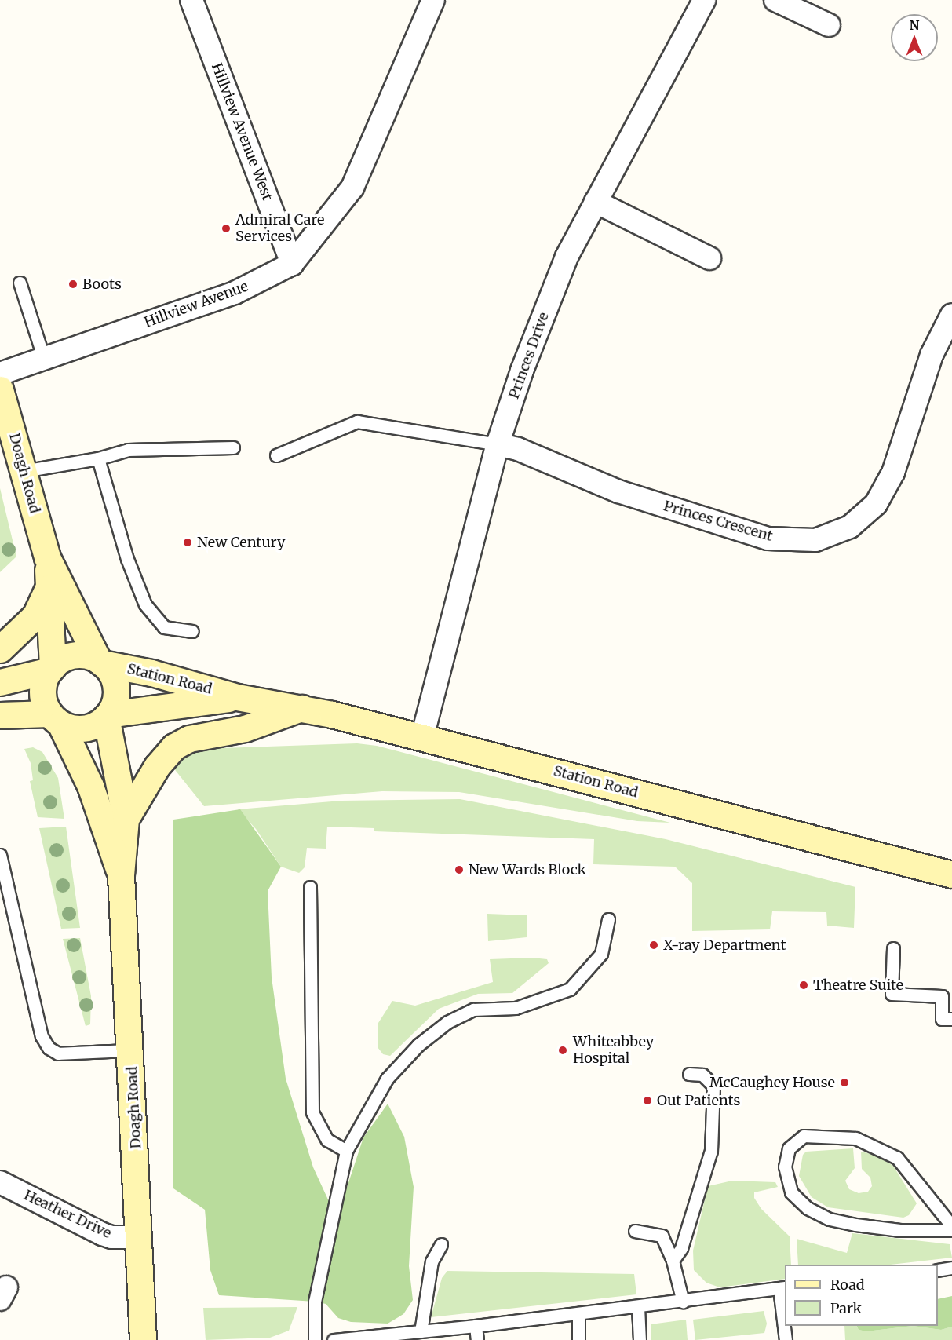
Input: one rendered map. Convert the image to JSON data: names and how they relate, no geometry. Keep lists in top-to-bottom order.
{
  "streets": {
    "main road": ["Doagh Road", "Station Road"],
    "street": [
      "Hillview Avenue West",
      "Hillview Avenue",
      "Princes Drive",
      "Princes Crescent",
      "Heather Drive"
    ]
  },
  "crossings": [
    ["Hillview Avenue West", "Hillview Avenue"],
    ["Princes Drive", "Princes Crescent"],
    ["Princes Drive", "Station Road"],
    ["Doagh Road", "Station Road"],
    ["Doagh Road", "Heather Drive"]
  ],
  "places": [
    "Admiral Care Services",
    "Boots",
    "New Century",
    "New Wards Block",
    "X-ray Department",
    "Theatre Suite",
    "Whiteabbey Hospital",
    "McCaughey House",
    "Out Patients"
  ],
  "legend": ["Road", "Park"],
  "north": "top"
}
